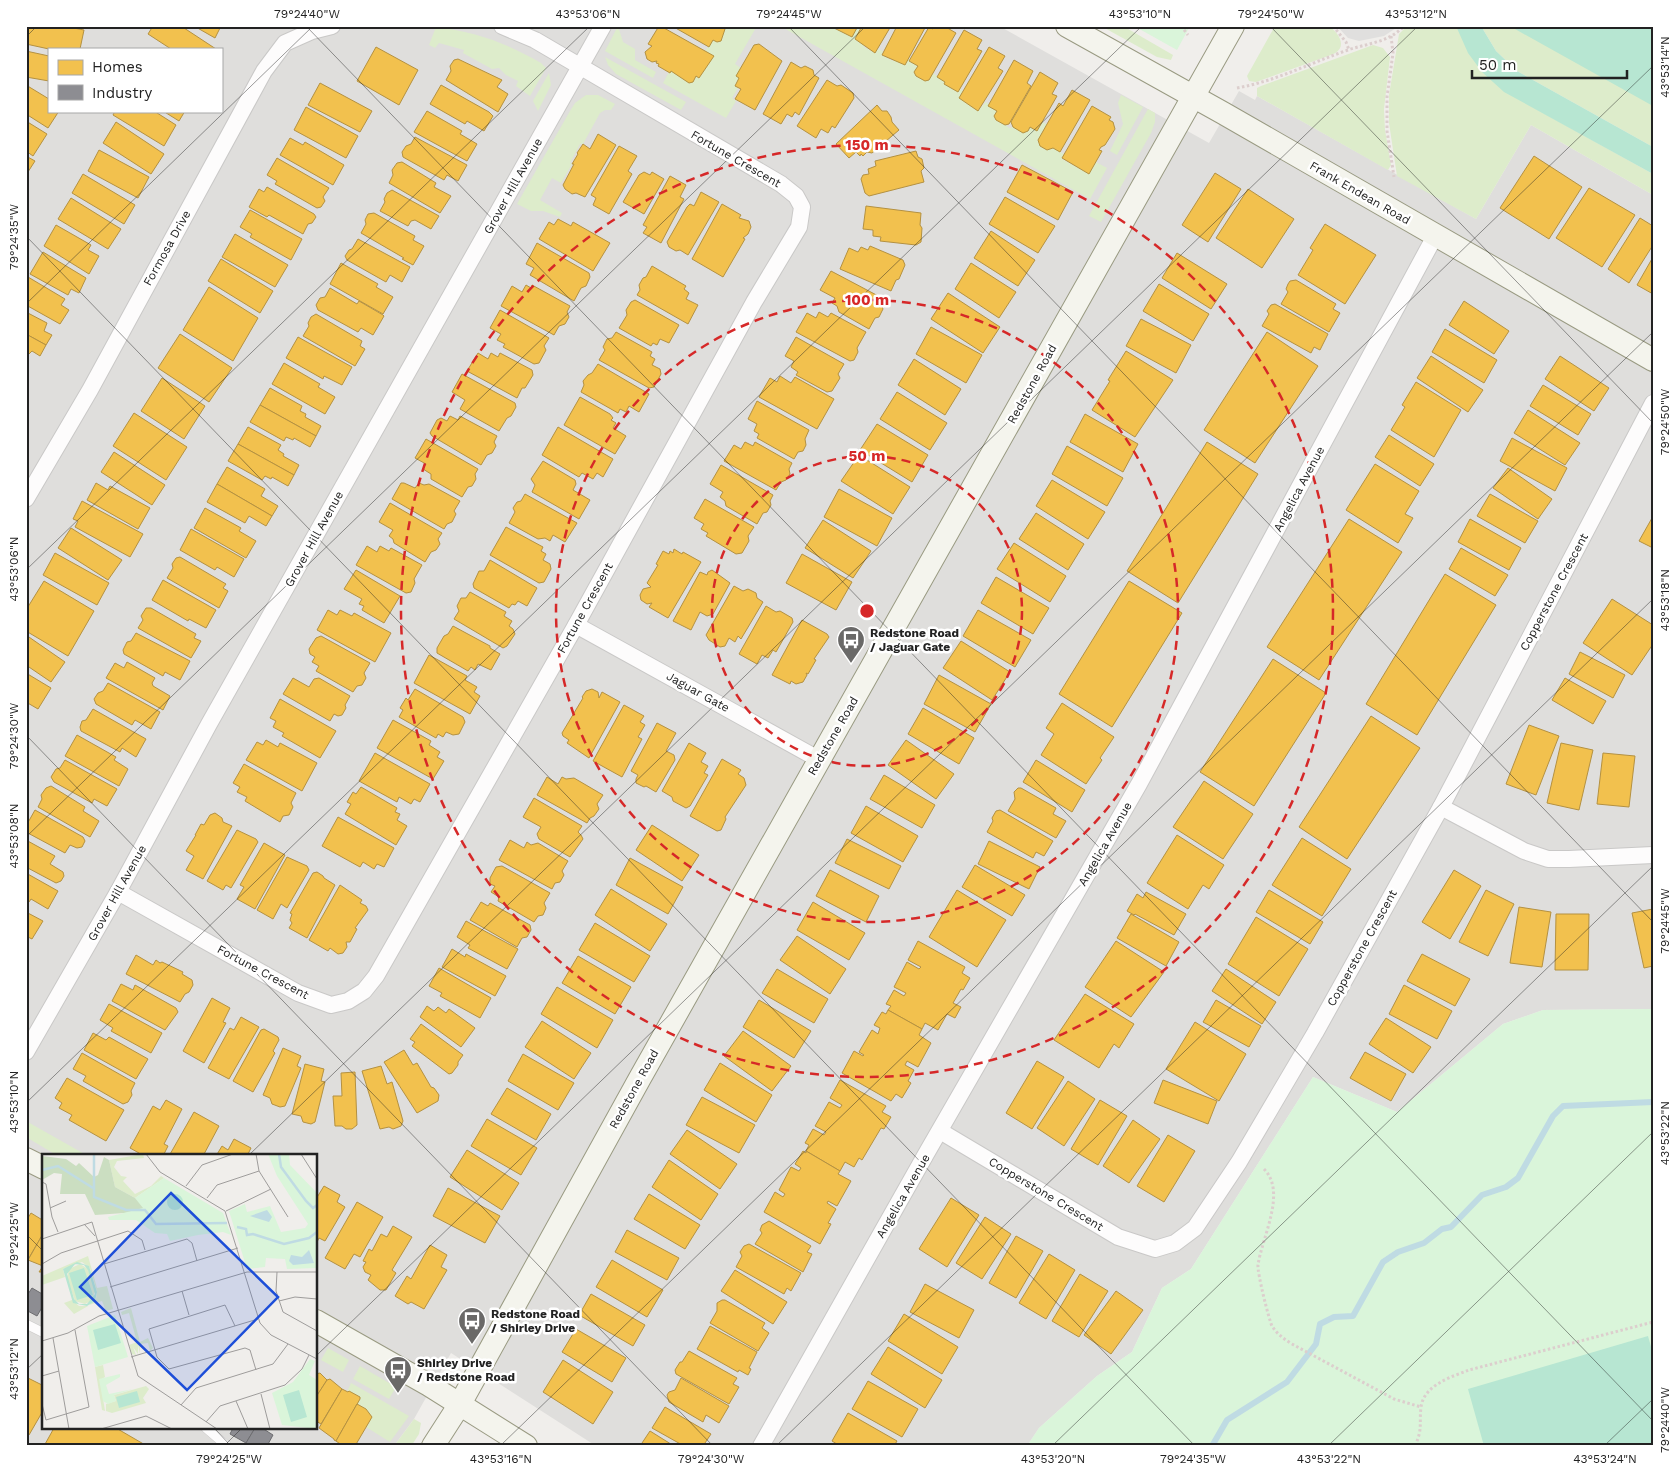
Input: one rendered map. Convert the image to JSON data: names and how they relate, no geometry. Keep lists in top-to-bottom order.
{
  "streets": {
    "street": [
      "Fortune Crescent",
      "Grover Hill Avenue",
      "Frank Endean Road",
      "Formosa Drive",
      "Redstone Road",
      "Angelica Avenue",
      "Copperstone Crescent",
      "Jaguar Gate"
    ]
  },
  "crossings": [
    ["Fortune Crescent", "Grover Hill Avenue"],
    ["Fortune Crescent", "Jaguar Gate"],
    ["Frank Endean Road", "Redstone Road"],
    ["Frank Endean Road", "Angelica Avenue"],
    ["Redstone Road", "Jaguar Gate"],
    ["Angelica Avenue", "Copperstone Crescent"]
  ],
  "places": {
    "bus stop": ["Redstone Road / Jaguar Gate", "Redstone Road / Shirley Drive", "Shirley Drive / Redstone Road"]
  },
  "legend": ["Homes", "Industry"],
  "scale_bar": "50 m",
  "coordinates": [
    "79°24'40\"W",
    "43°53'06\"N",
    "79°24'45\"W",
    "43°53'10\"N",
    "79°24'50\"W",
    "43°53'12\"N",
    "43°53'14\"N",
    "79°24'35\"W",
    "43°53'18\"N",
    "79°24'30\"W",
    "43°53'08\"N",
    "43°53'22\"N",
    "79°24'25\"W",
    "43°53'16\"N",
    "43°53'20\"N",
    "43°53'24\"N"
  ],
  "rings": ["150 m", "100 m", "50 m"]
}
